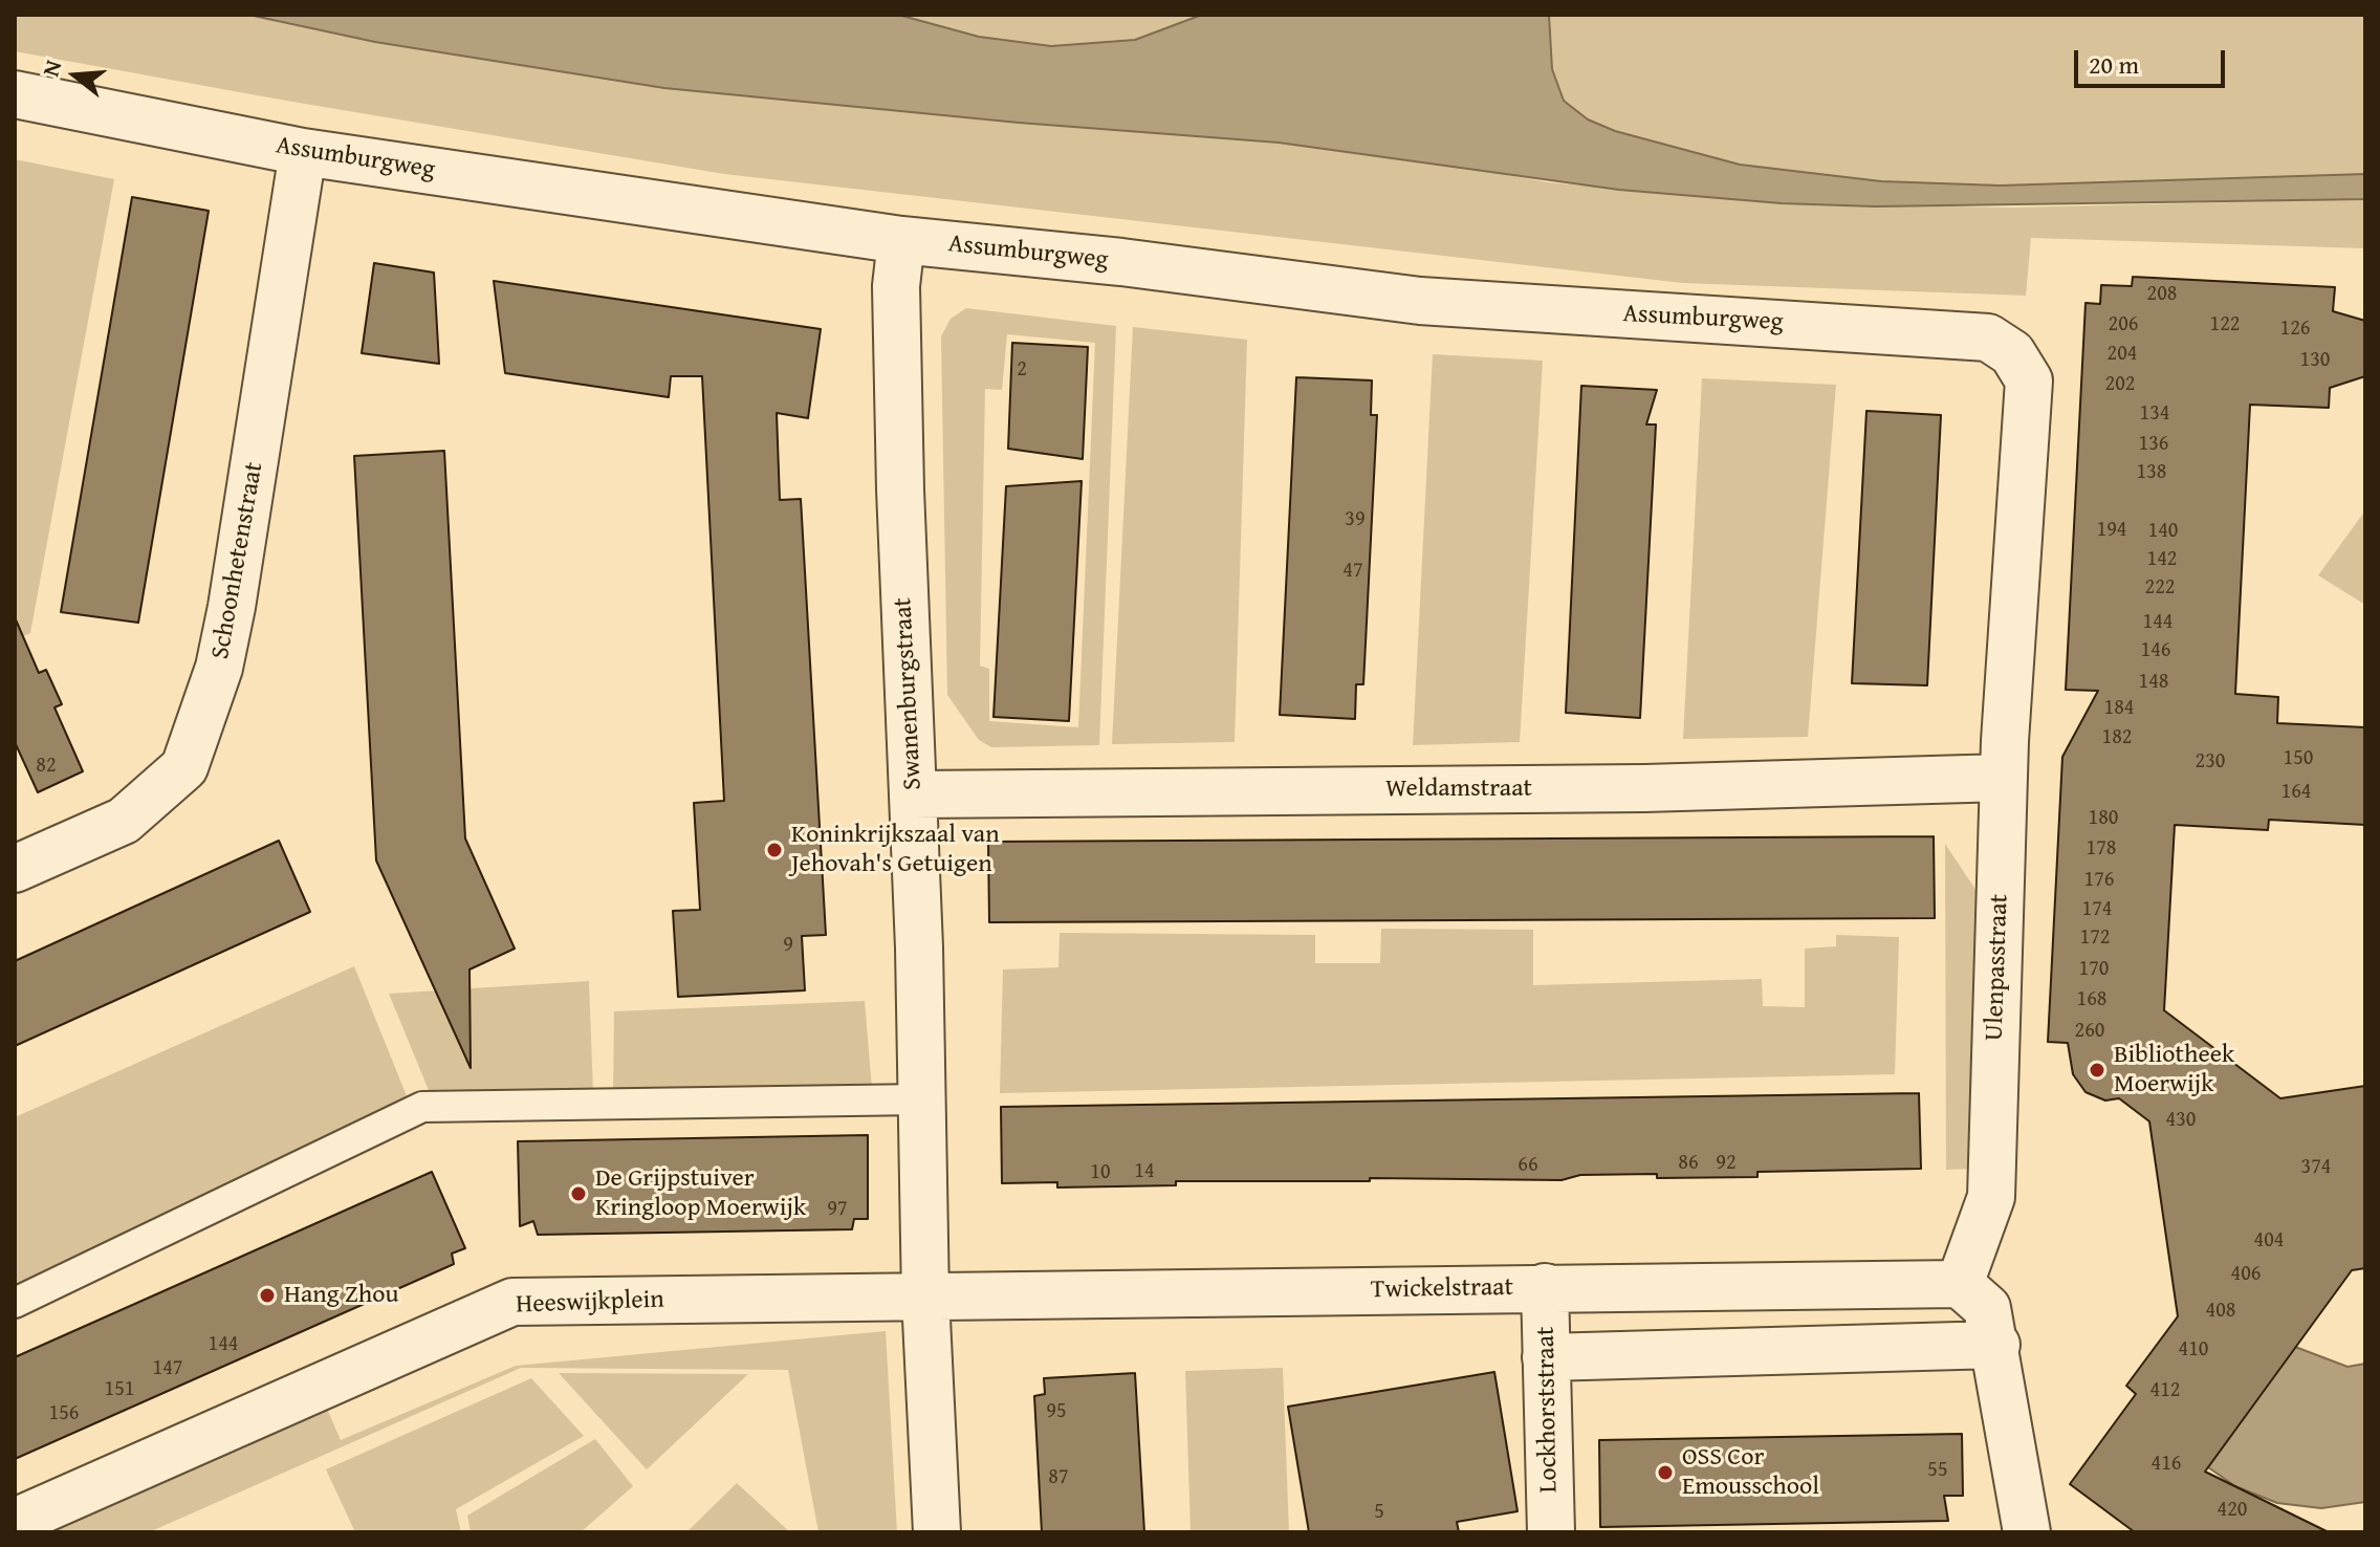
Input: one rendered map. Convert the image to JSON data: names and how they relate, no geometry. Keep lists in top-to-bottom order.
{
  "streets": {
    "street": [
      "Assumburgweg",
      "Schoonhetenstraat",
      "Swanenburgstraat",
      "Weldamstraat",
      "Ulenpasstraat",
      "Twickelstraat",
      "Heeswijkplein",
      "Lockhorststraat"
    ]
  },
  "crossings": [
    ["Assumburgweg", "Schoonhetenstraat"],
    ["Assumburgweg", "Swanenburgstraat"],
    ["Assumburgweg", "Ulenpasstraat"],
    ["Swanenburgstraat", "Weldamstraat"],
    ["Swanenburgstraat", "Twickelstraat"],
    ["Swanenburgstraat", "Heeswijkplein"],
    ["Weldamstraat", "Ulenpasstraat"],
    ["Ulenpasstraat", "Twickelstraat"],
    ["Twickelstraat", "Heeswijkplein"],
    ["Twickelstraat", "Lockhorststraat"]
  ],
  "places": [
    "Koninkrijkszaal van Jehovah's Getuigen",
    "Bibliotheek Moerwijk",
    "De Grijpstuiver Kringloop Moerwijk",
    "Hang Zhou",
    "OSS Cor Emousschool"
  ],
  "house_numbers": [
    "208",
    "206",
    "122",
    "126",
    "204",
    "130",
    "2",
    "202",
    "134",
    "136",
    "138",
    "39",
    "194",
    "140",
    "142",
    "47",
    "222",
    "144",
    "146",
    "148",
    "184",
    "182",
    "150",
    "230",
    "82",
    "164",
    "180",
    "178",
    "176",
    "174",
    "172",
    "9",
    "170",
    "168",
    "260",
    "430",
    "86",
    "92",
    "66",
    "374",
    "14",
    "10",
    "97",
    "404",
    "406",
    "408",
    "144",
    "410",
    "147",
    "151",
    "412",
    "95",
    "156",
    "416",
    "55",
    "87",
    "420",
    "5"
  ],
  "scale_bar": "20 m",
  "north": "left"
}
